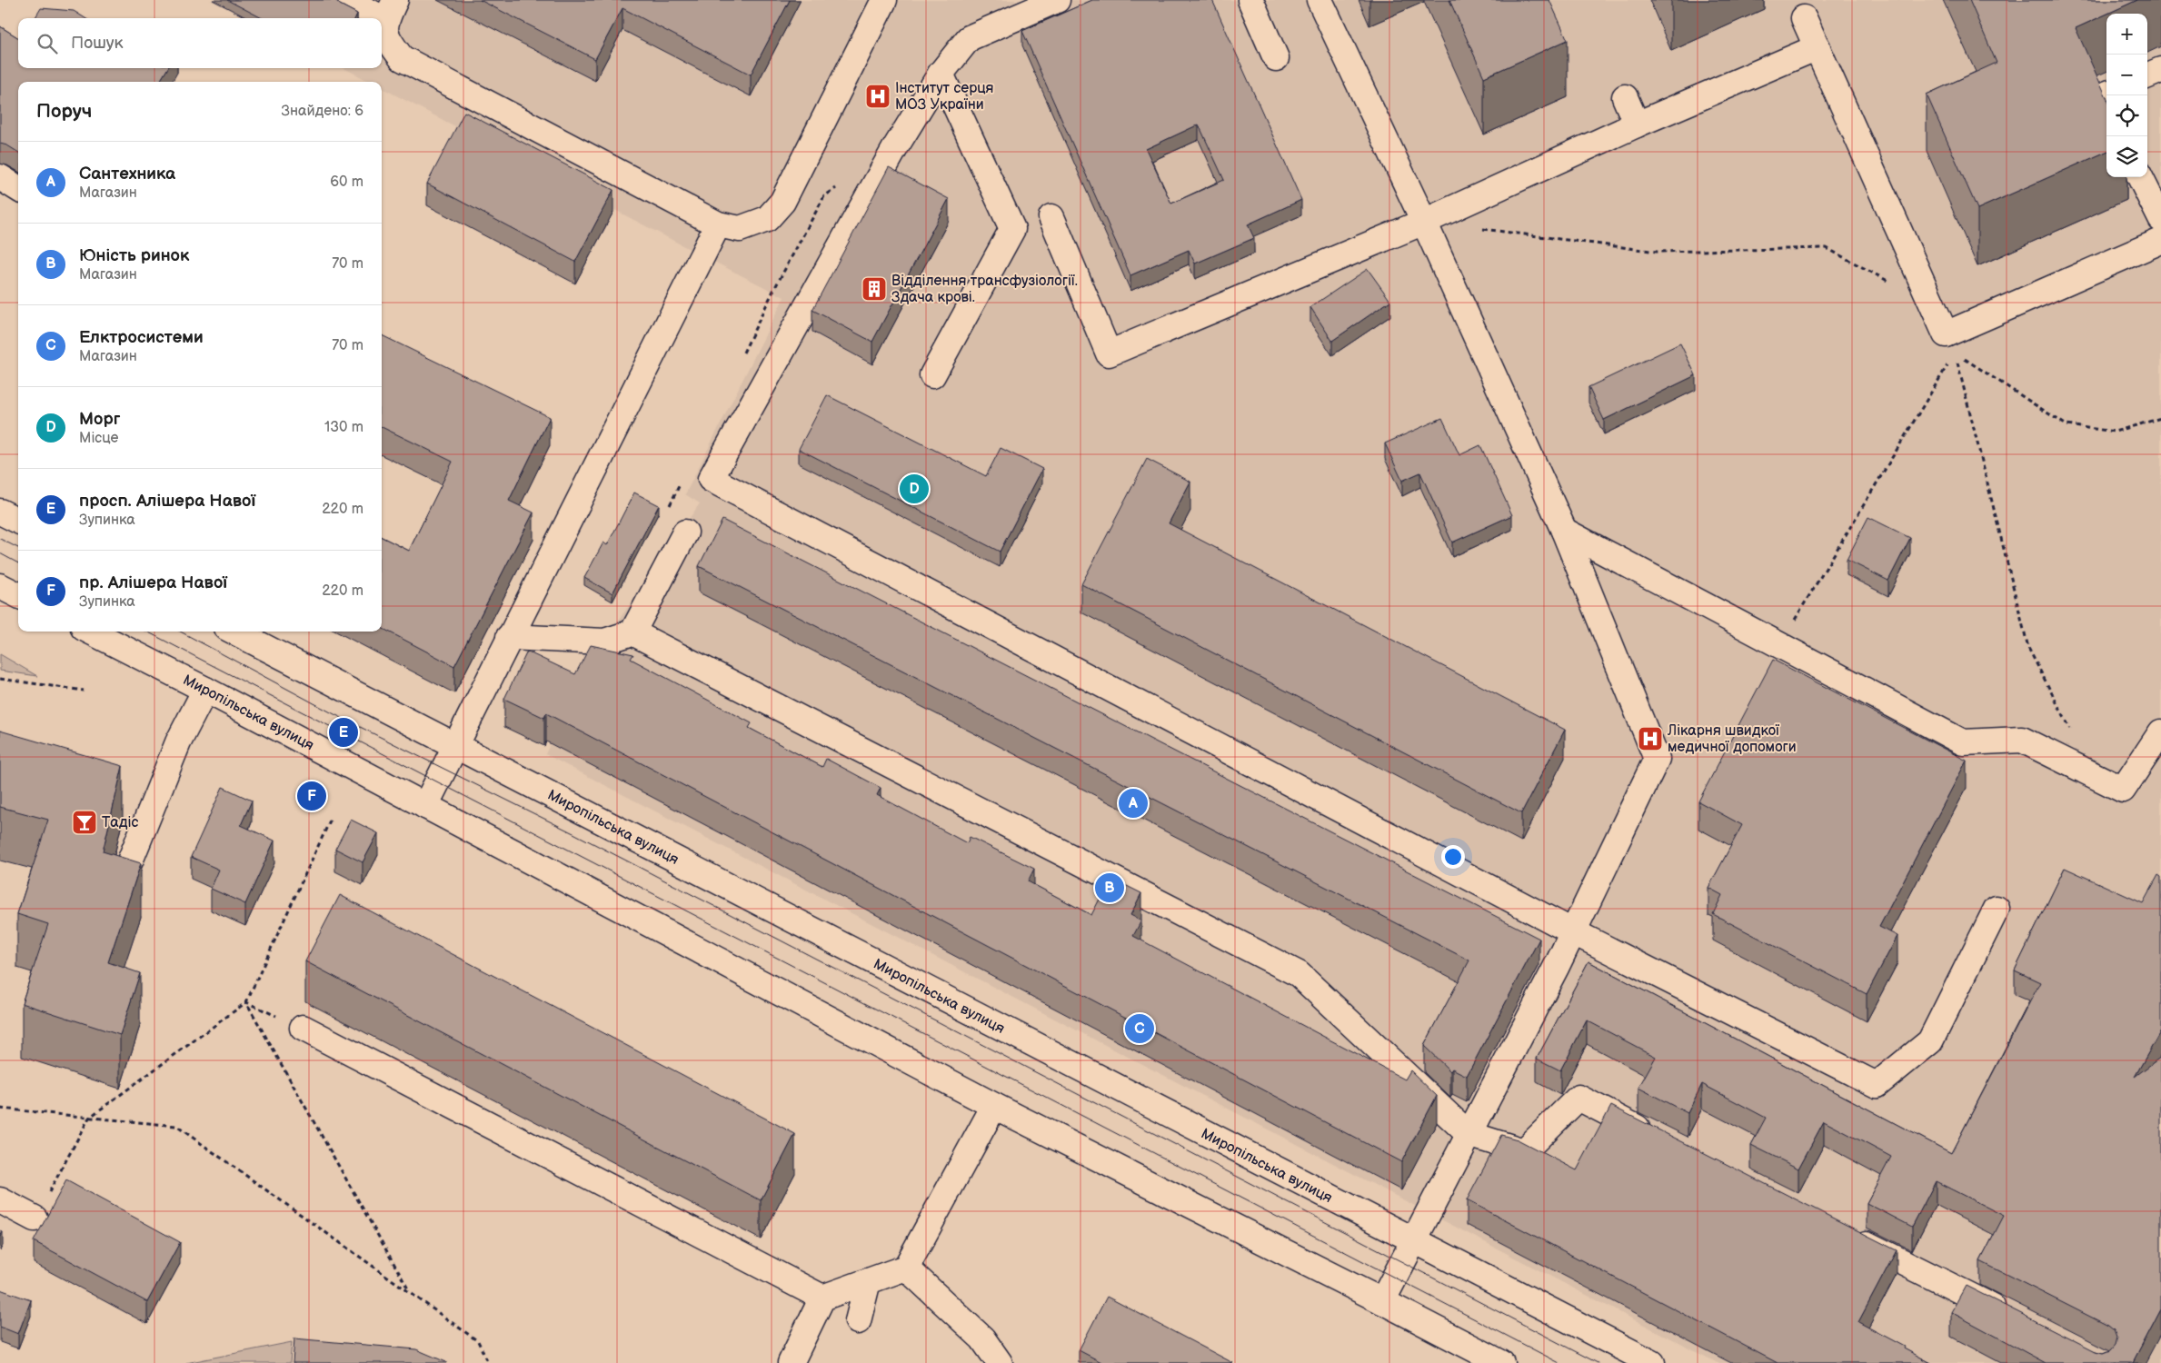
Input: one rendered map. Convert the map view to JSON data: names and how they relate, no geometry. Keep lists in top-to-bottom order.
{
  "streets": {
    "street": ["Миропільська вулиця"]
  },
  "places": {
    "hospital": ["Інститут серця МОЗ України", "Лікарня швидкої медичної допомоги"],
    "building": ["Відділення трансфузіології. Здача крові."],
    "bar": ["Тадіс"]
  },
  "page": {
    "map_buttons": ["+", "−"],
    "search": "Пошук",
    "heading": ["Поруч", "Знайдено: 6"],
    "list": [
      {
        "mark": "A",
        "name": "Сантехника",
        "note": "Магазин",
        "value": "60 m"
      },
      {
        "mark": "B",
        "name": "Юність ринок",
        "note": "Магазин",
        "value": "70 m"
      },
      {
        "mark": "C",
        "name": "Елктросистеми",
        "note": "Магазин",
        "value": "70 m"
      },
      {
        "mark": "D",
        "name": "Морг",
        "note": "Місце",
        "value": "130 m"
      },
      {
        "mark": "E",
        "name": "просп. Алішера Навої",
        "note": "Зупинка",
        "value": "220 m"
      },
      {
        "mark": "F",
        "name": "пр. Алішера Навої",
        "note": "Зупинка",
        "value": "220 m"
      }
    ],
    "pins": [
      "D",
      "E",
      "F",
      "A",
      "B",
      "C"
    ]
  }
}
